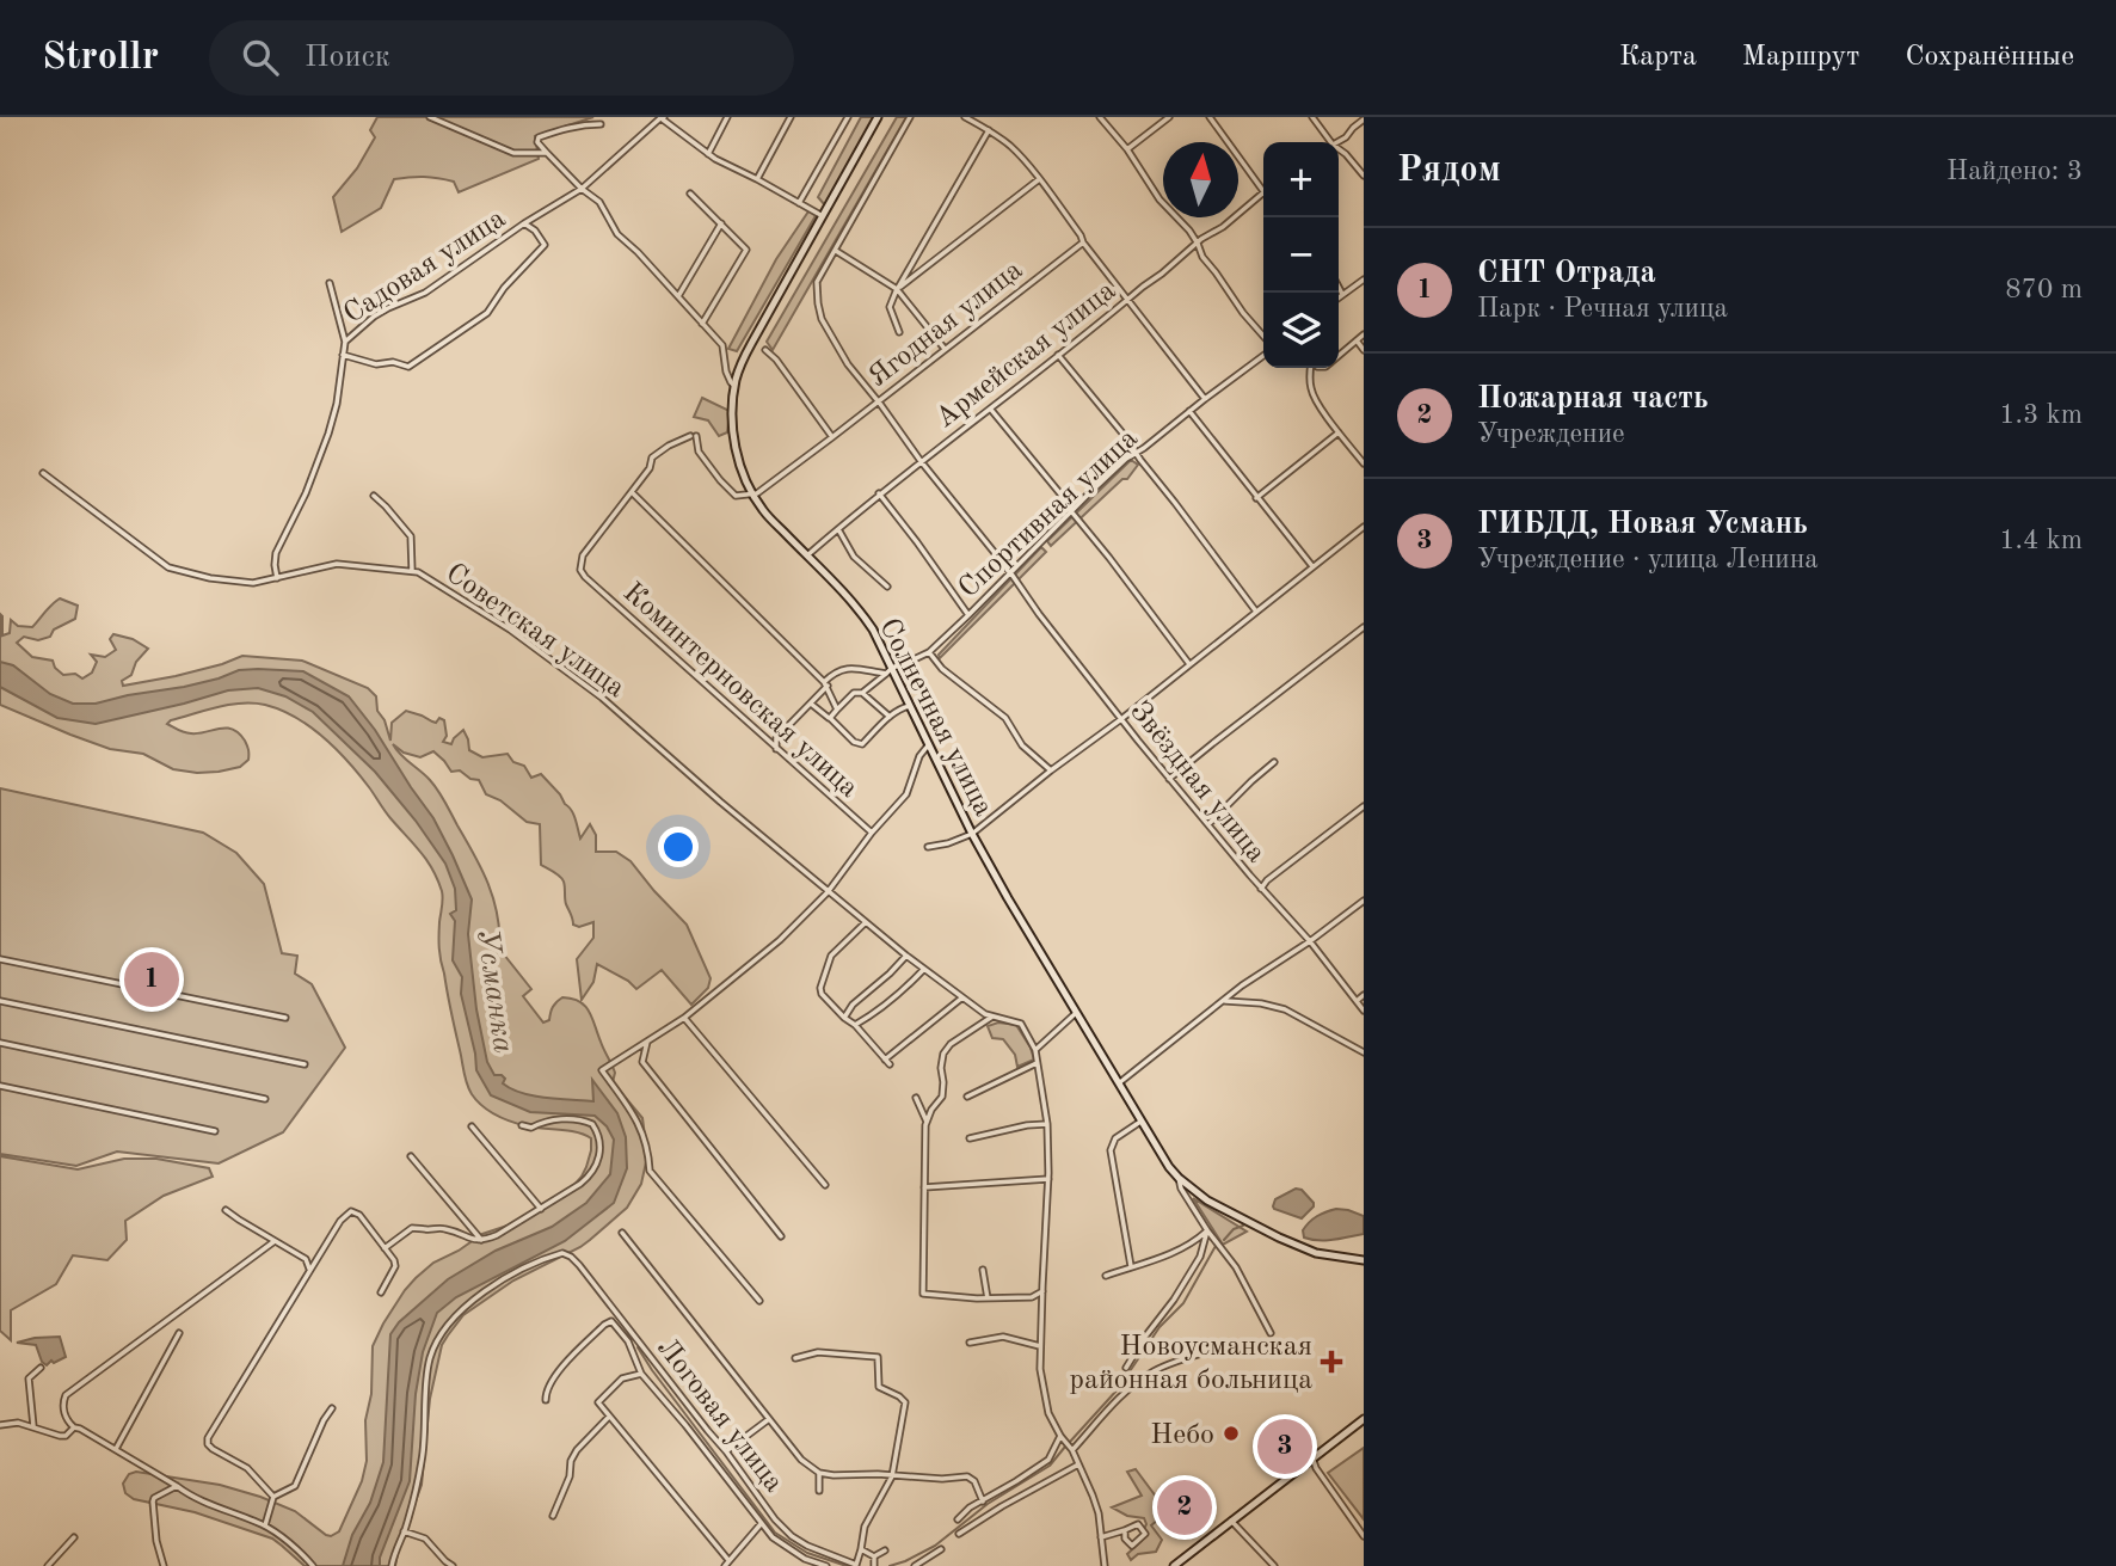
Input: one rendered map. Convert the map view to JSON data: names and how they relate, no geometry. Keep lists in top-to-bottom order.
{
  "streets": {
    "street": [
      "Садовая улица",
      "Ягодная улица",
      "Армейская улица",
      "Спортивная улица",
      "Советская улица",
      "Коминтерновская улица",
      "Солнечная улица",
      "Звёздная улица",
      "Логовая улица"
    ]
  },
  "crossings": [
    ["Садовая улица", "Советская улица"],
    ["Ягодная улица", "Солнечная улица"],
    ["Ягодная улица", "Звёздная улица"],
    ["Армейская улица", "Солнечная улица"],
    ["Армейская улица", "Звёздная улица"],
    ["Спортивная улица", "Солнечная улица"],
    ["Спортивная улица", "Звёздная улица"]
  ],
  "water": ["Усманка"],
  "places": {
    "health": ["Новоусманская районная больница"],
    "other": ["Небо"]
  },
  "north": "top",
  "page": {
    "header": "Strollr",
    "search": "Поиск",
    "nav": ["Карта", "Маршрут", "Сохранённые"],
    "heading": ["Рядом", "Найдено: 3"],
    "map_buttons": ["+", "−"],
    "list": [
      {
        "mark": "1",
        "name": "СНТ Отрада",
        "note": "Парк · Речная улица",
        "value": "870 m"
      },
      {
        "mark": "2",
        "name": "Пожарная часть",
        "note": "Учреждение",
        "value": "1.3 km"
      },
      {
        "mark": "3",
        "name": "ГИБДД, Новая Усмань",
        "note": "Учреждение · улица Ленина",
        "value": "1.4 km"
      }
    ],
    "pins": ["1", "3", "2"]
  }
}
